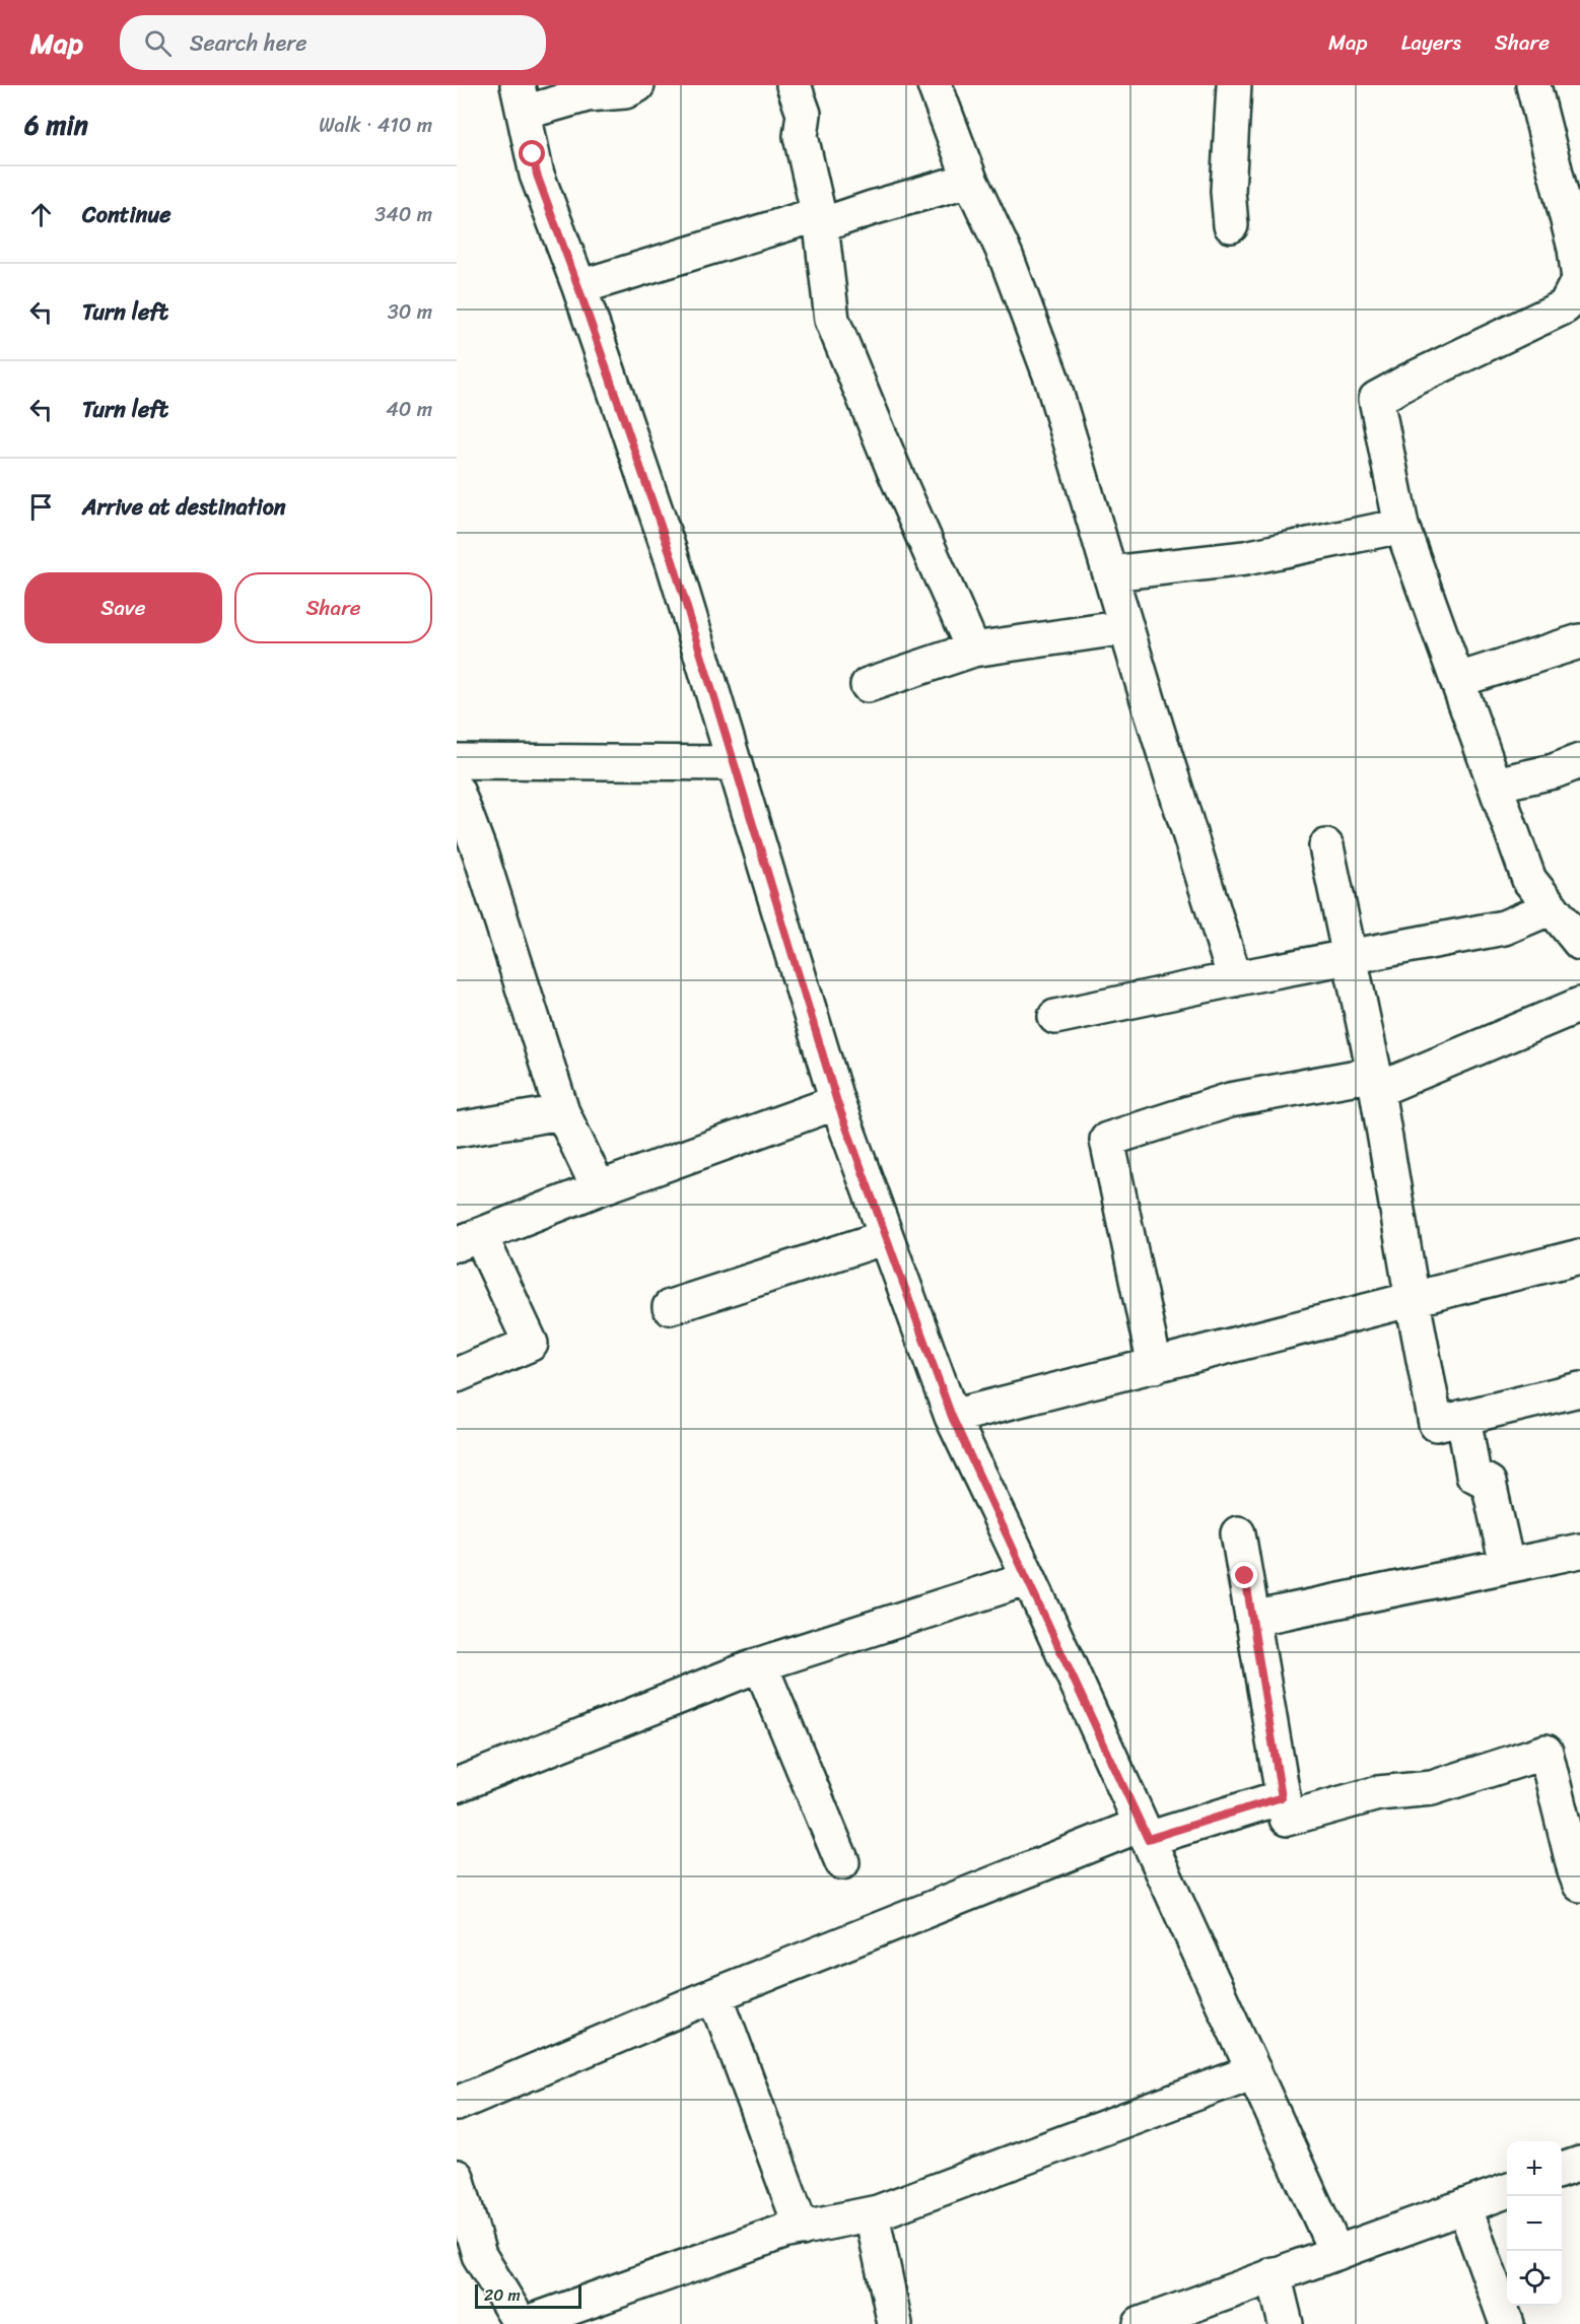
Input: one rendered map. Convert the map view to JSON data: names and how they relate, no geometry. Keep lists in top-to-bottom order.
{
  "scale_bar": "20 m",
  "page": {
    "header": "Map",
    "search": "Search here",
    "nav": ["Map", "Layers", "Share"],
    "heading": ["6 min", "Walk · 410 m"],
    "list": [
      ["Continue", "340 m"],
      ["Turn left", "30 m"],
      ["Turn left", "40 m"],
      "Arrive at destination"
    ],
    "buttons": ["Save", "Share"],
    "map_buttons": ["+", "−"],
    "scale": "20 m"
  }
}
